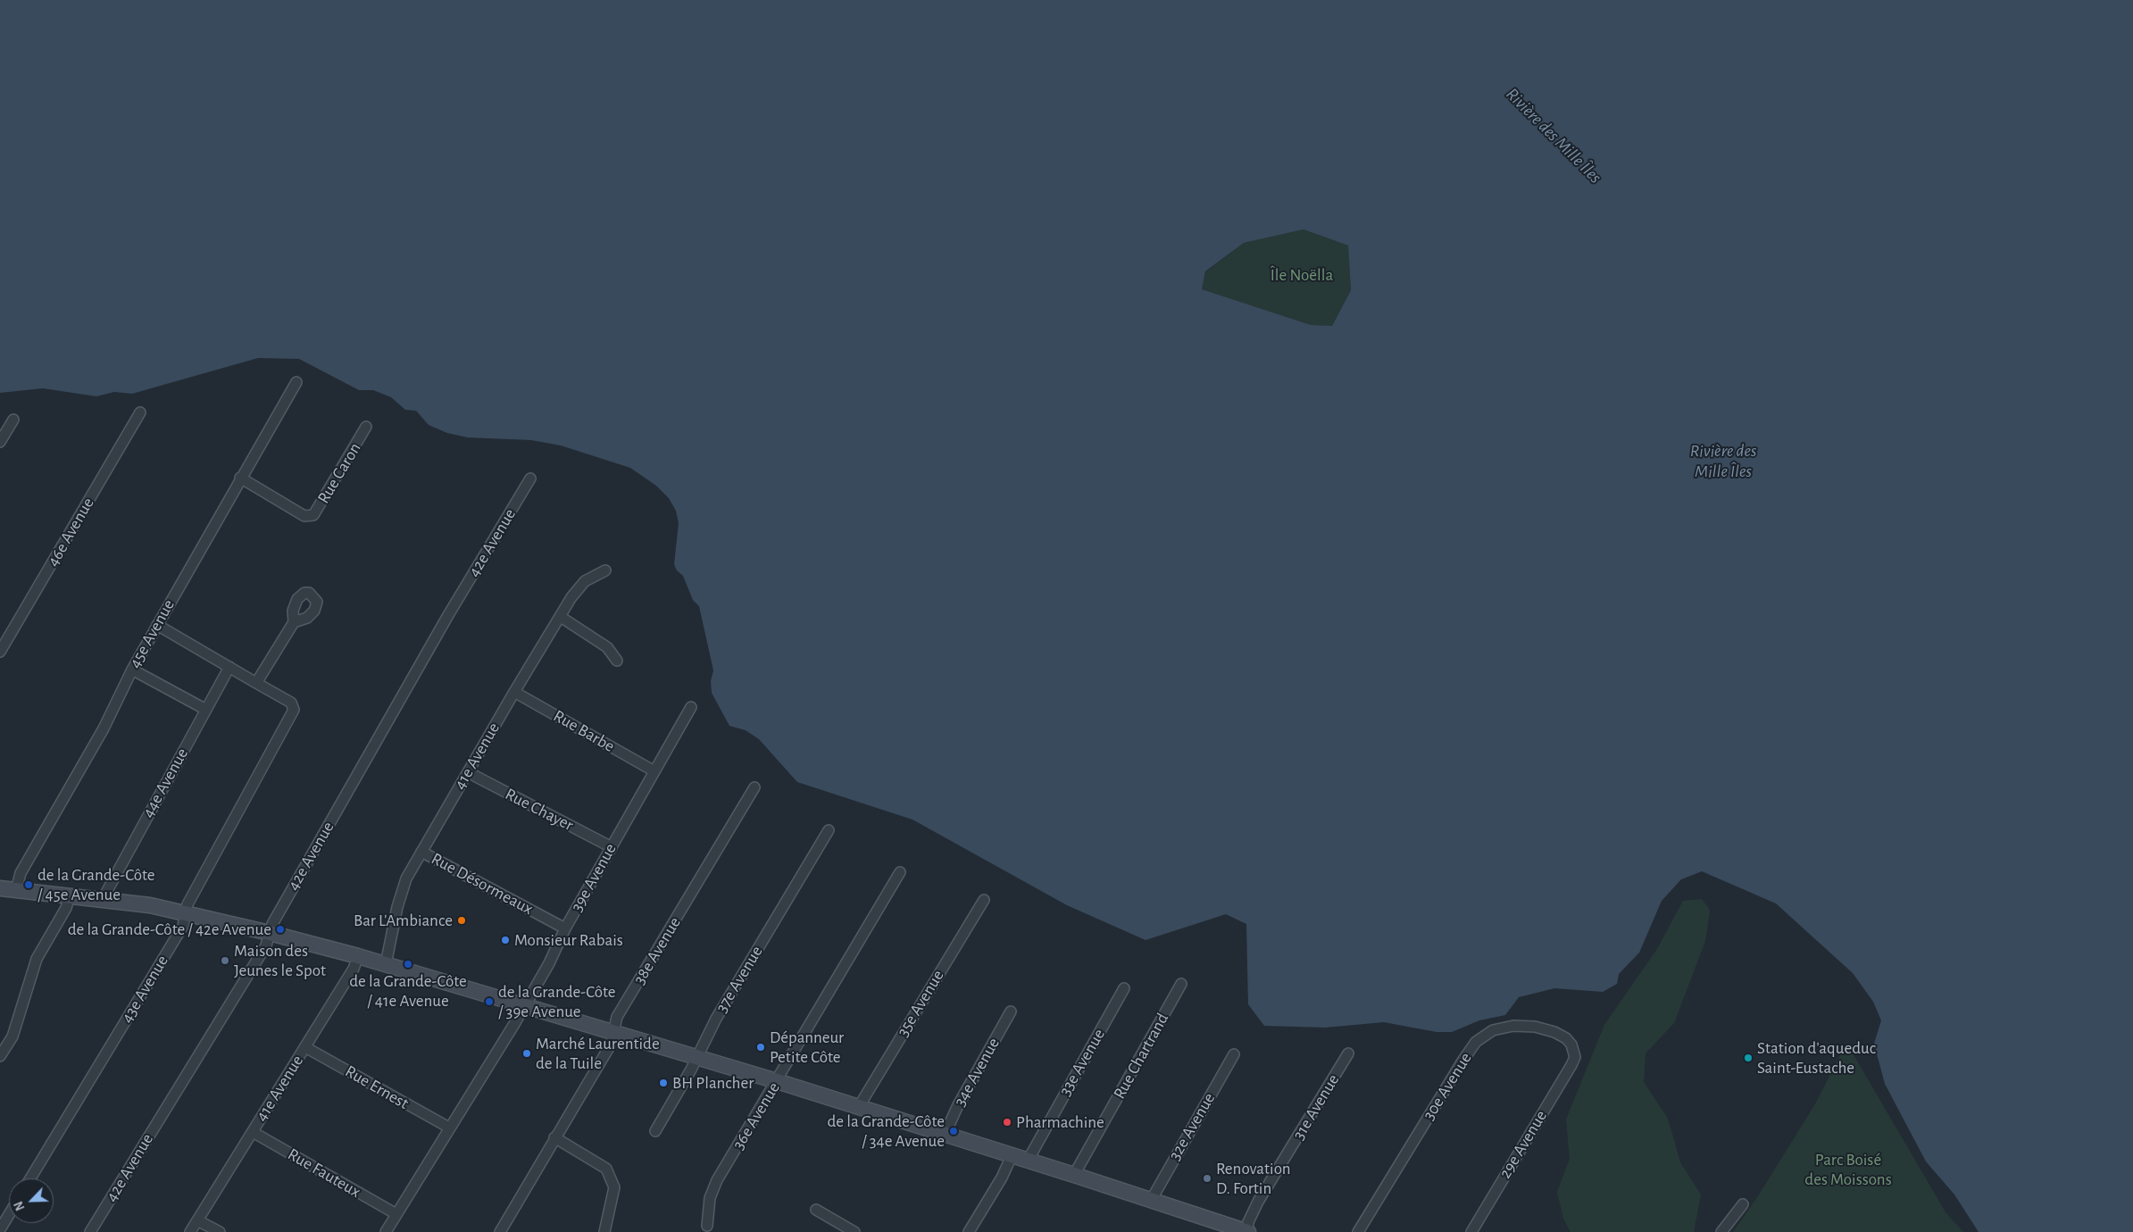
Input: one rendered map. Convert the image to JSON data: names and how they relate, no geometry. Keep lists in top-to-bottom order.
{
  "streets": {
    "street": [
      "Rue Caron",
      "46e Avenue",
      "42e Avenue",
      "45e Avenue",
      "Rue Barbe",
      "41e Avenue",
      "44e Avenue",
      "Rue Chayer",
      "39e Avenue",
      "Rue Désormeaux",
      "38e Avenue",
      "37e Avenue",
      "43e Avenue",
      "35e Avenue",
      "Rue Chartrand",
      "33e Avenue",
      "34e Avenue",
      "30e Avenue",
      "Rue Ernest",
      "31e Avenue",
      "36e Avenue",
      "32e Avenue",
      "29e Avenue",
      "Rue Fauteux"
    ]
  },
  "crossings": [
    ["Rue Caron", "45e Avenue"],
    ["45e Avenue", "43e Avenue"],
    ["Rue Barbe", "41e Avenue"],
    ["Rue Barbe", "39e Avenue"],
    ["41e Avenue", "Rue Chayer"],
    ["41e Avenue", "Rue Désormeaux"],
    ["41e Avenue", "Rue Ernest"],
    ["41e Avenue", "Rue Fauteux"],
    ["44e Avenue", "43e Avenue"],
    ["Rue Chayer", "39e Avenue"],
    ["39e Avenue", "Rue Désormeaux"],
    ["39e Avenue", "Rue Ernest"],
    ["39e Avenue", "Rue Fauteux"],
    ["30e Avenue", "29e Avenue"]
  ],
  "water": ["Rivière des Mille Îles"],
  "parks": ["Île Noëlla", "Parc Boisé des Moissons"],
  "places": [
    "de la Grande-Côte / 45e Avenue",
    "Bar L'Ambiance",
    "de la Grande-Côte / 42e Avenue",
    "Monsieur Rabais",
    "Maison des Jeunes le Spot",
    "de la Grande-Côte / 41e Avenue",
    "de la Grande-Côte / 39e Avenue",
    "Dépanneur Petite Côte",
    "Marché Laurentide de la Tuile",
    "Station d'aqueduc Saint-Eustache",
    "BH Plancher",
    "Pharmachine",
    "de la Grande-Côte / 34e Avenue",
    "Renovation D. Fortin"
  ],
  "north": "bottom left"
}
